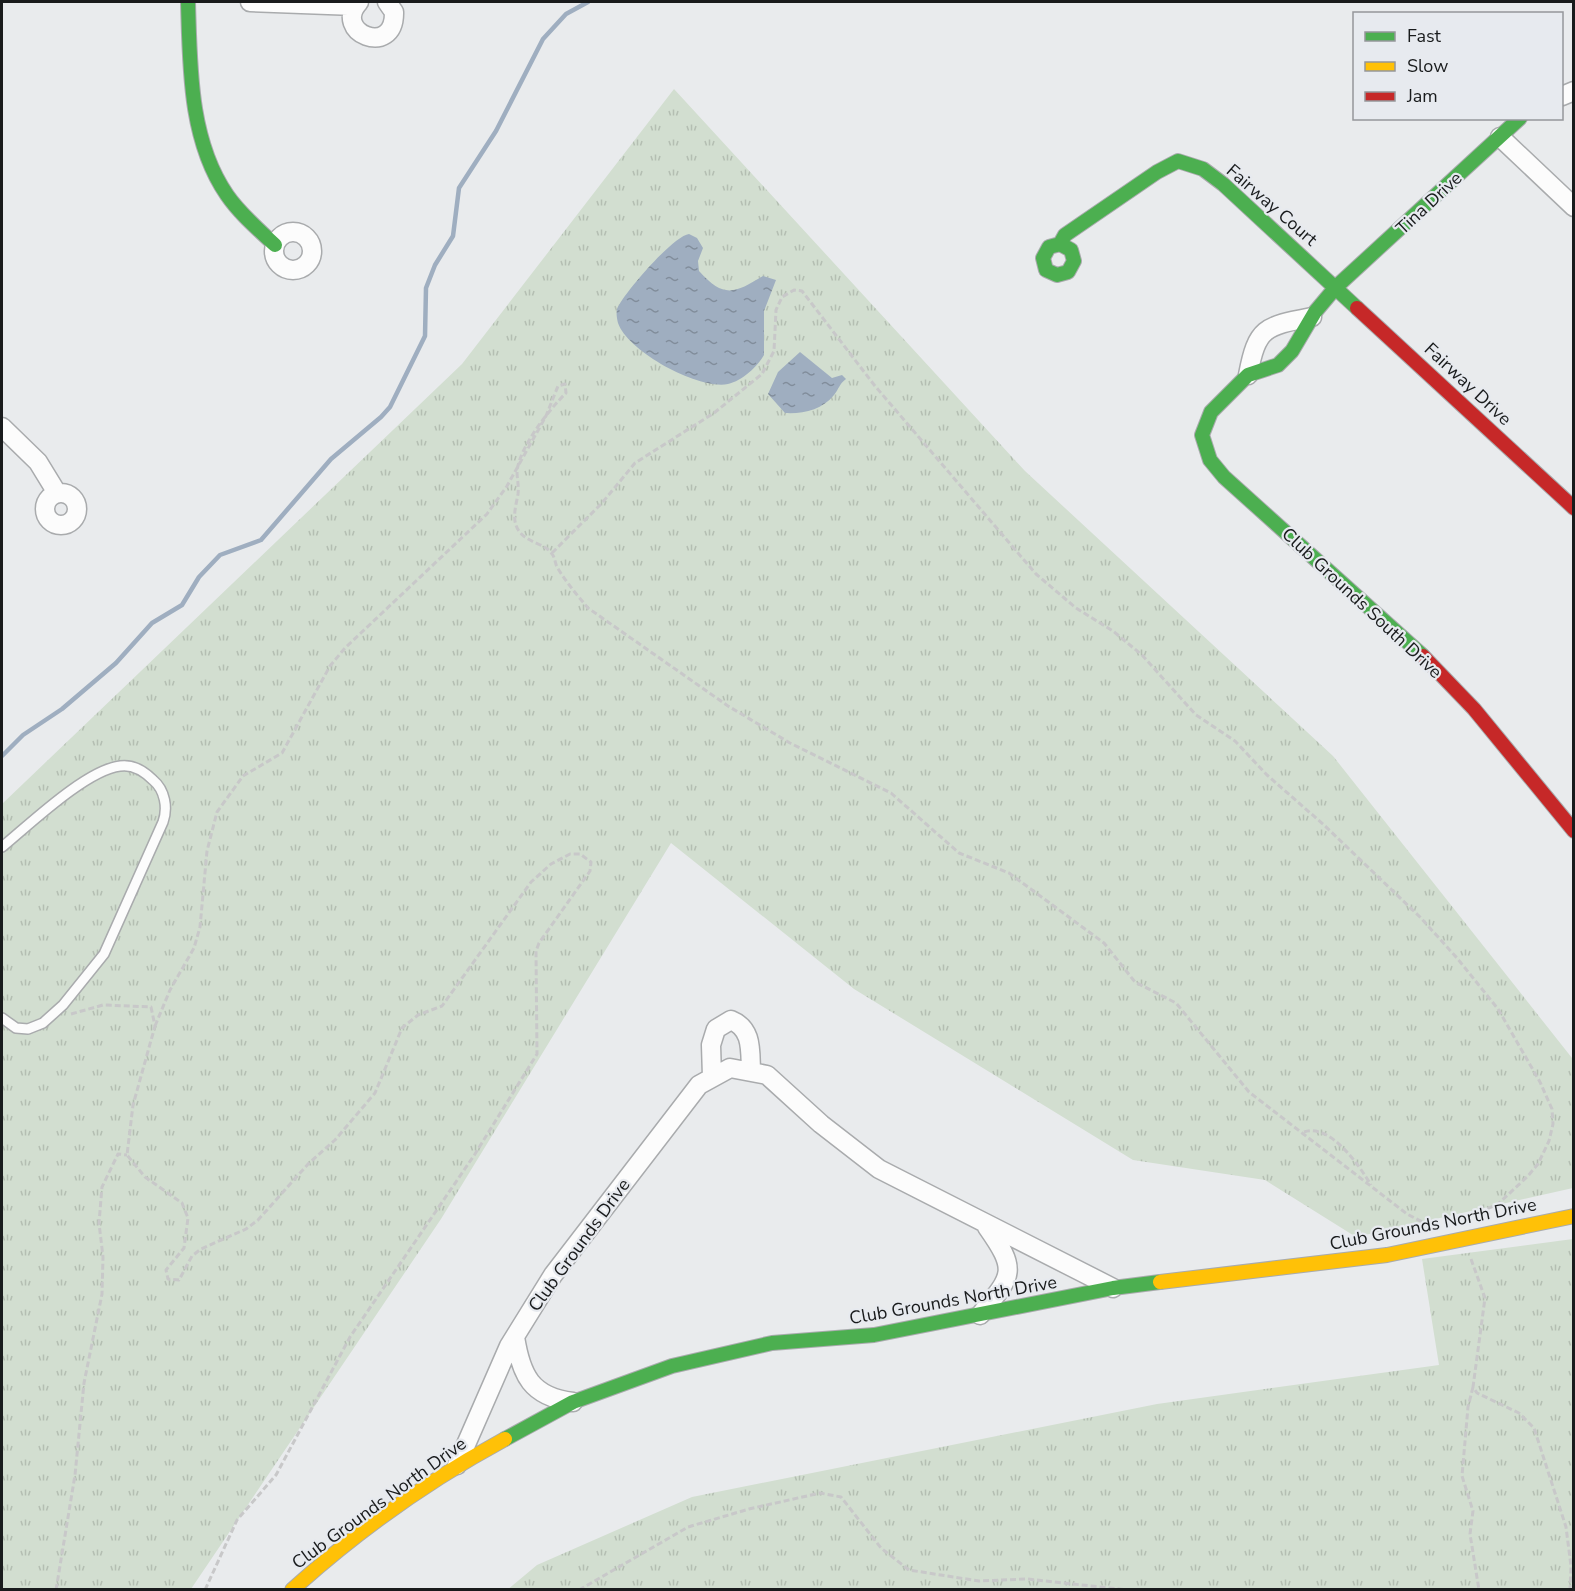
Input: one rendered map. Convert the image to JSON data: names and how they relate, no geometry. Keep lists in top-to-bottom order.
{
  "streets": {
    "street": [
      "Tina Drive",
      "Fairway Court",
      "Fairway Drive",
      "Club Grounds South Drive",
      "Club Grounds North Drive",
      "Club Grounds Drive"
    ]
  },
  "crossings": [
    ["Tina Drive", "Fairway Court"],
    ["Tina Drive", "Fairway Drive"],
    ["Tina Drive", "Club Grounds South Drive"],
    ["Fairway Court", "Fairway Drive"],
    ["Fairway Court", "Club Grounds South Drive"],
    ["Fairway Drive", "Club Grounds South Drive"],
    ["Club Grounds North Drive", "Club Grounds Drive"]
  ],
  "legend": ["Fast", "Slow", "Jam"]
}
